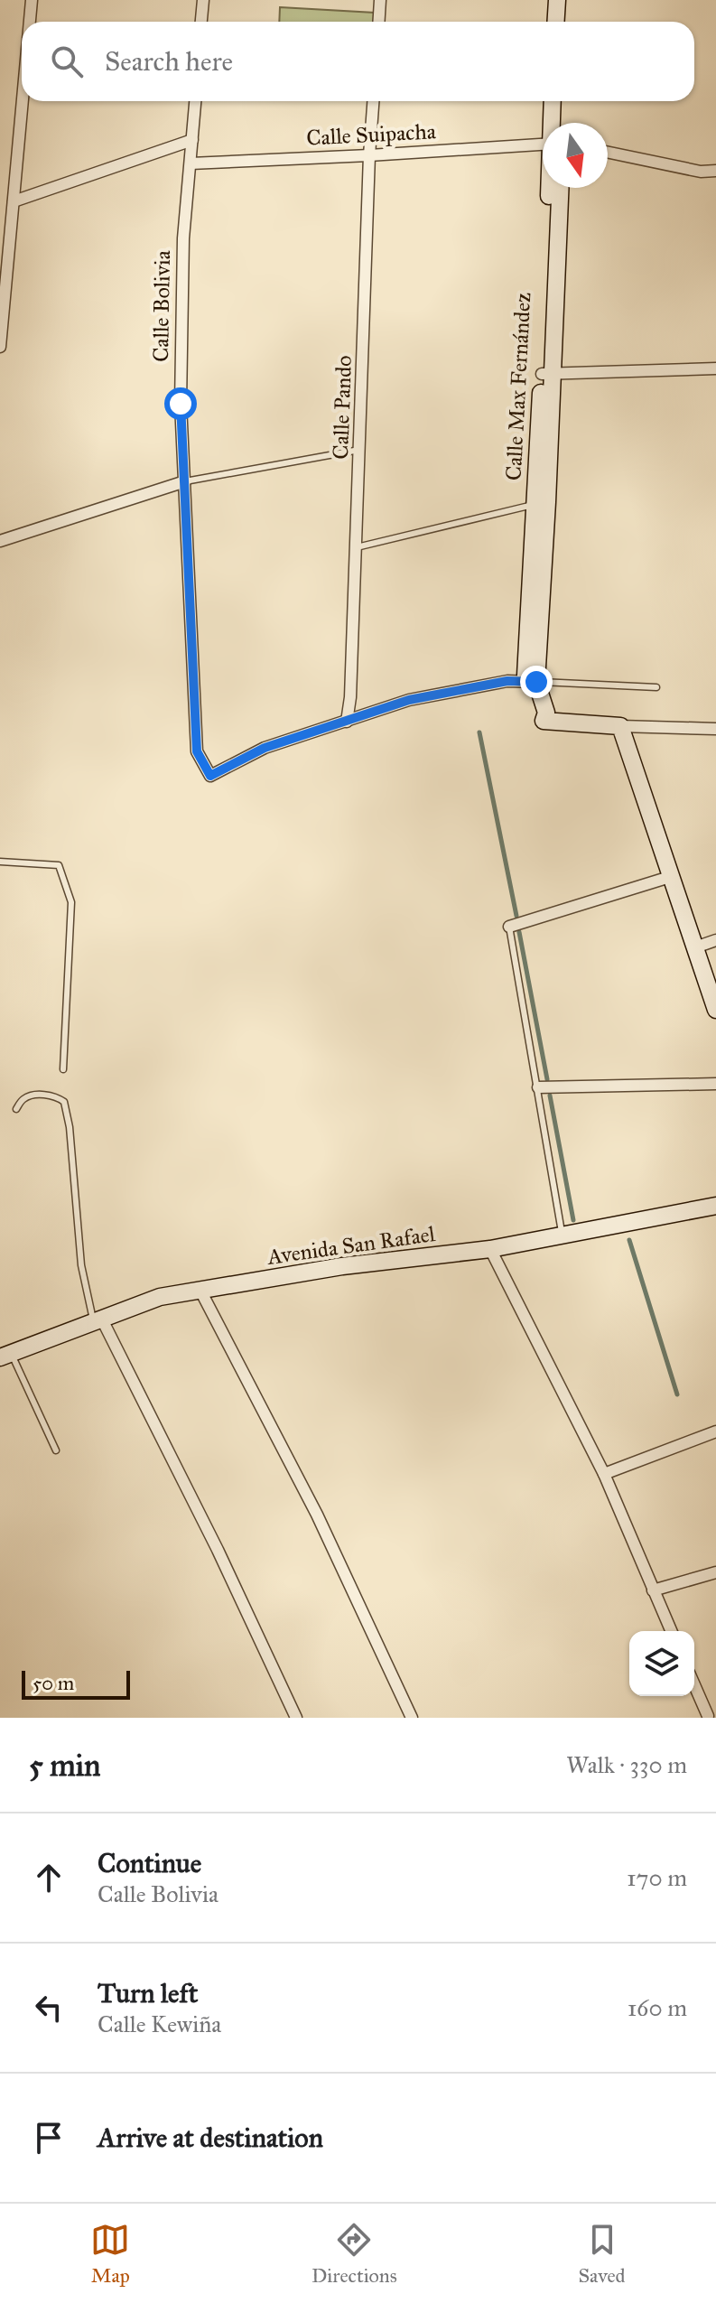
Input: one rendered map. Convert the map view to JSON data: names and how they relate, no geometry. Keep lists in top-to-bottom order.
{
  "streets": {
    "street": [
      "Calle Suipacha",
      "Calle Bolivia",
      "Calle Max Fernández",
      "Calle Pando",
      "Avenida San Rafael"
    ]
  },
  "crossings": [
    ["Calle Suipacha", "Calle Bolivia"],
    ["Calle Suipacha", "Calle Pando"],
    ["Calle Bolivia", "Calle Pando"]
  ],
  "scale_bar": "50 m",
  "north": "bottom",
  "page": {
    "search": "Search here",
    "scale": "50 m",
    "heading": ["5 min", "Walk · 330 m"],
    "list": [
      ["Continue", "Calle Bolivia", "170 m"],
      ["Turn left", "Calle Kewiña", "160 m"],
      "Arrive at destination"
    ],
    "nav": ["Map", "Directions", "Saved"]
  }
}
